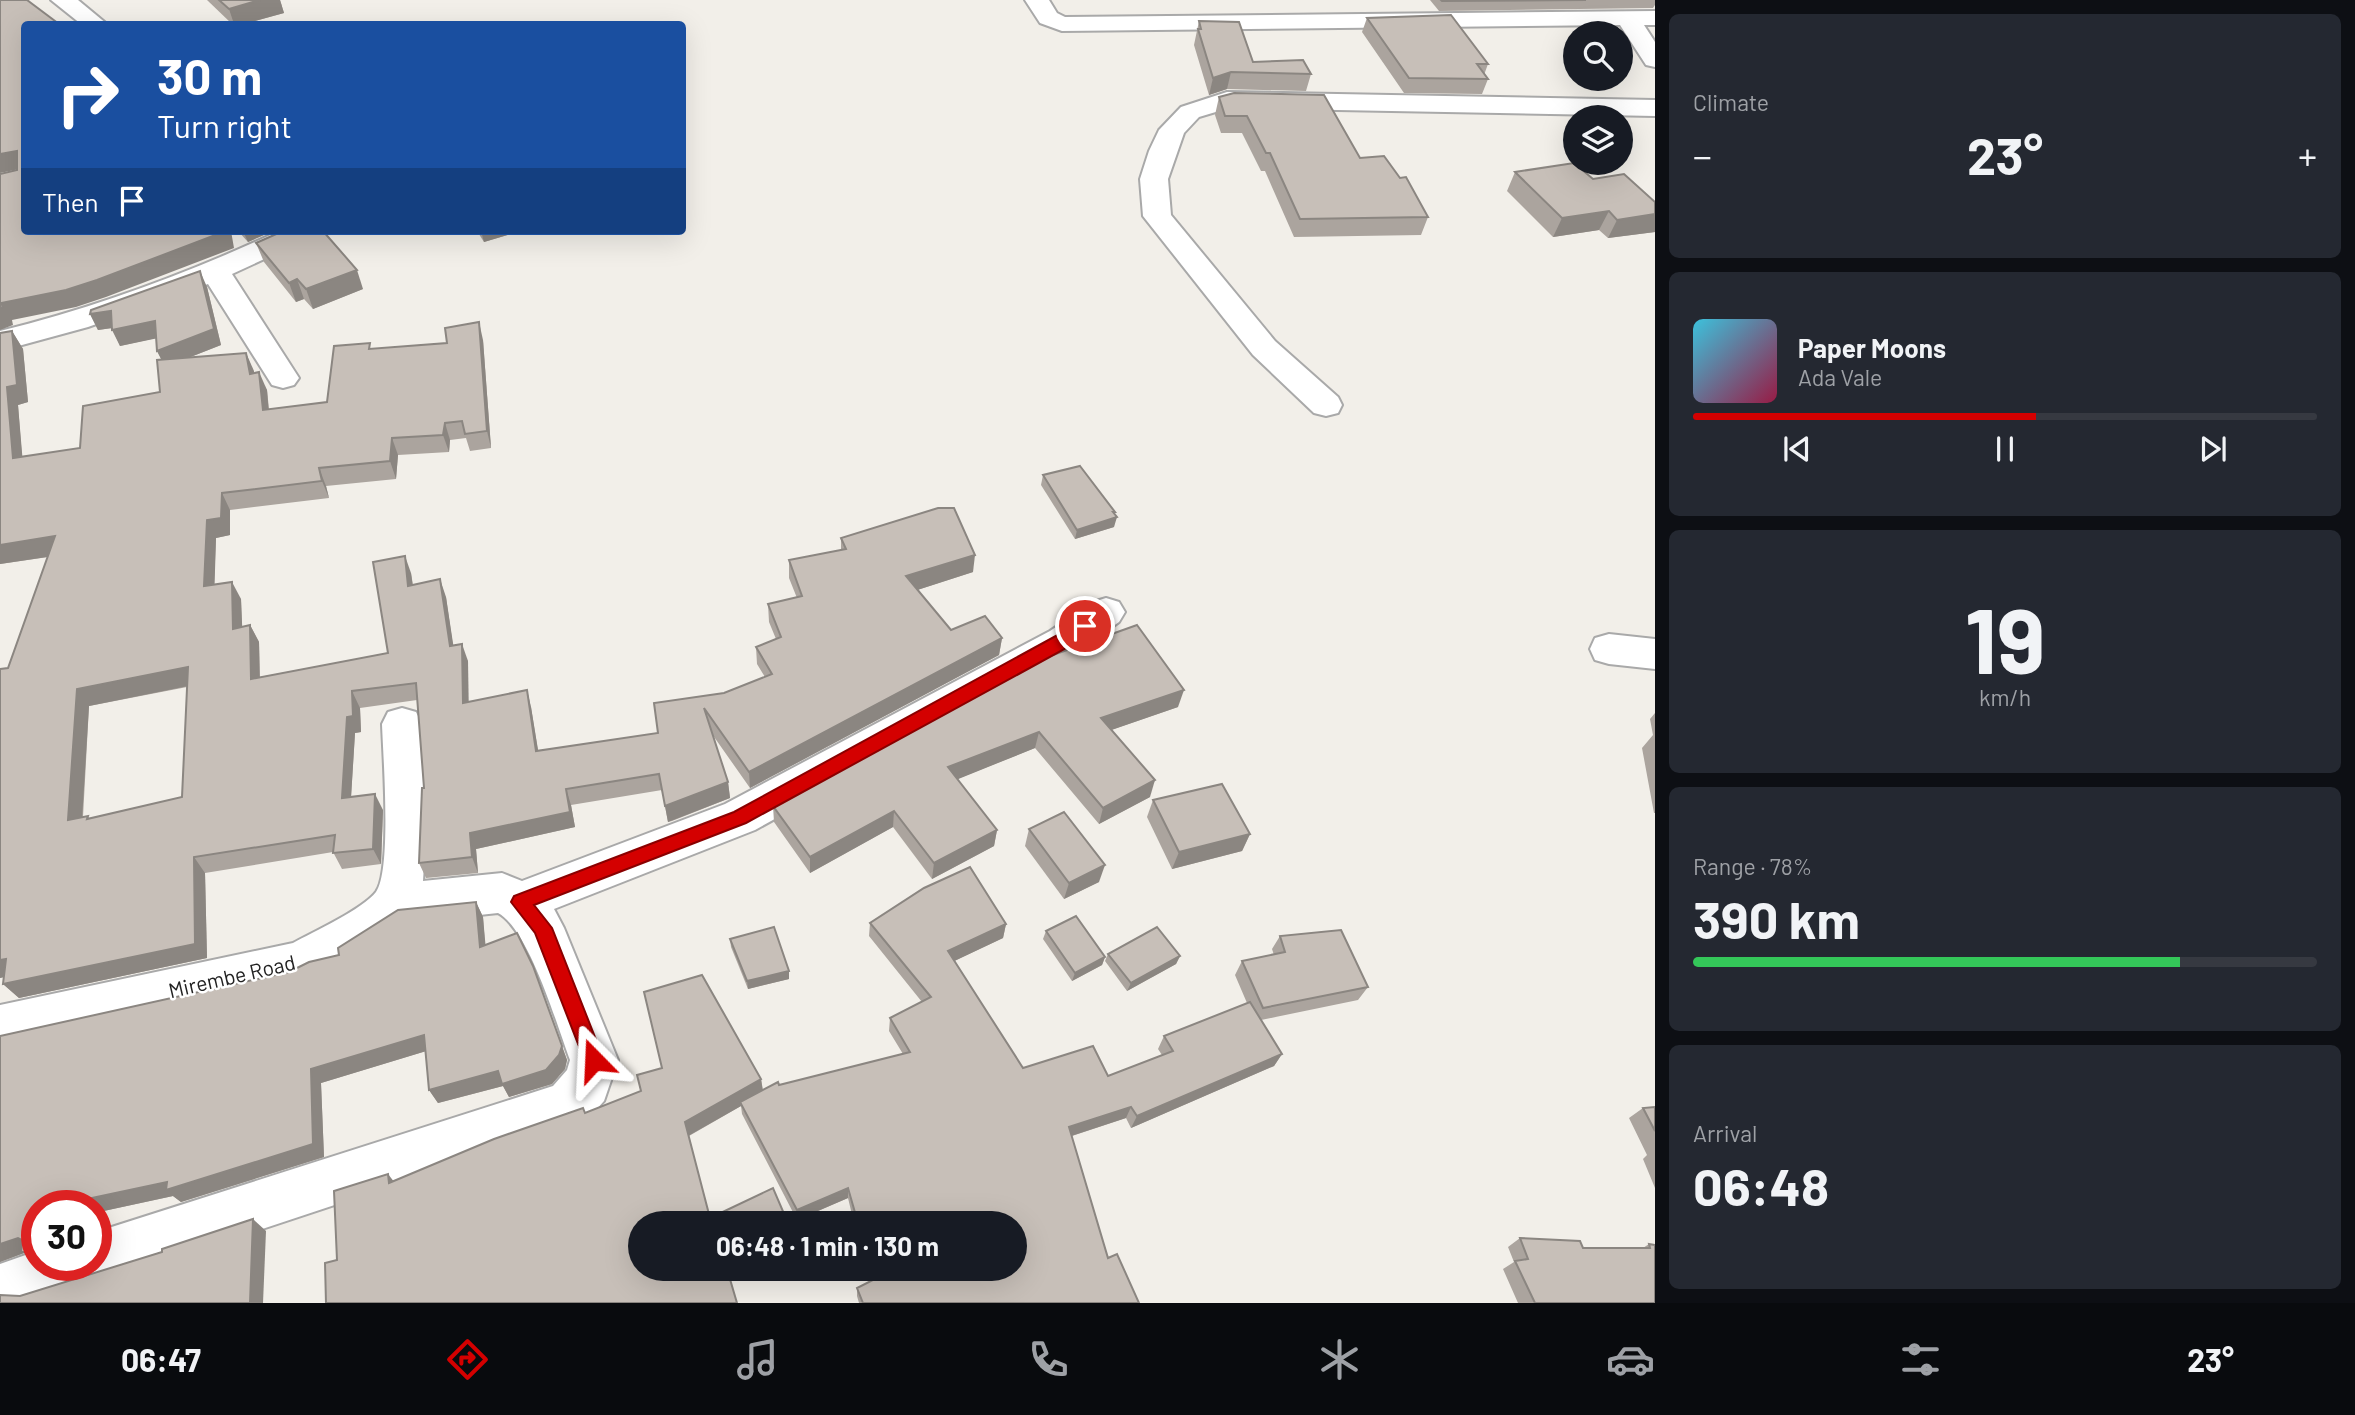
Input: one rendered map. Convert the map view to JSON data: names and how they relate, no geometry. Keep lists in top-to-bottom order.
{
  "streets": {
    "street": ["Mirembe Road"]
  },
  "page": {
    "tile": [
      "Climate",
      ["19", "km/h"],
      ["Range · 78%", "390 km"],
      ["Arrival", "06:48"]
    ],
    "turn": ["30 m", "Turn right"],
    "heat": ["−", "23°", "+"],
    "then": "Then",
    "song": ["Paper Moons", "Ada Vale"],
    "limit": "30",
    "trip": "06:48 · 1 min · 130 m",
    "tabs": ["06:47", "23°"]
  }
}
